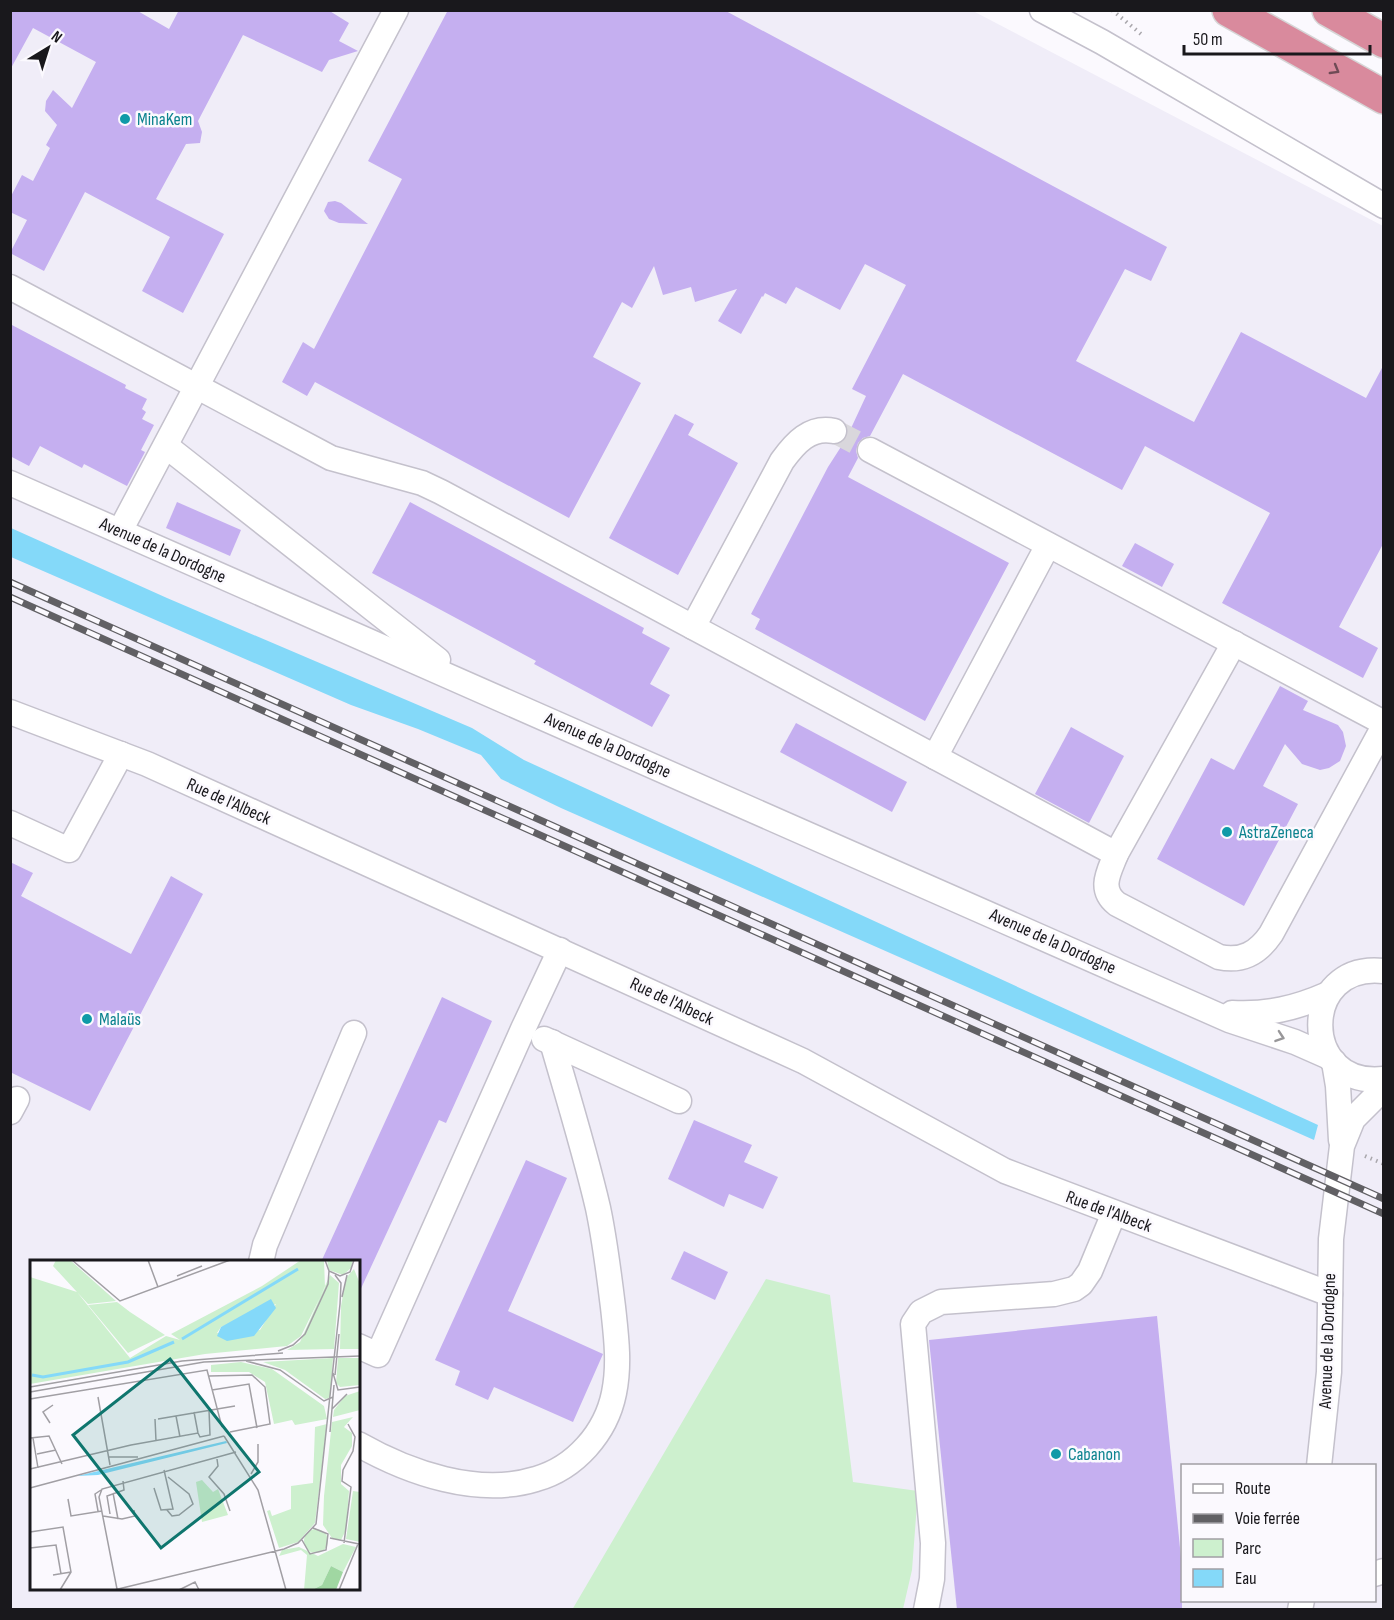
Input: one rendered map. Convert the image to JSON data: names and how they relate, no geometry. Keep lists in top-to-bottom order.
{
  "streets": {
    "street": ["Avenue de la Dordogne", "Rue de l'Albeck"]
  },
  "crossings": [
    ["Avenue de la Dordogne", "Rue de l'Albeck"]
  ],
  "places": [
    "MinaKem",
    "AstraZeneca",
    "Malaüs",
    "Cabanon"
  ],
  "legend": [
    "Route",
    "Voie ferrée",
    "Parc",
    "Eau"
  ],
  "scale_bar": "50 m",
  "north": "top right"
}
